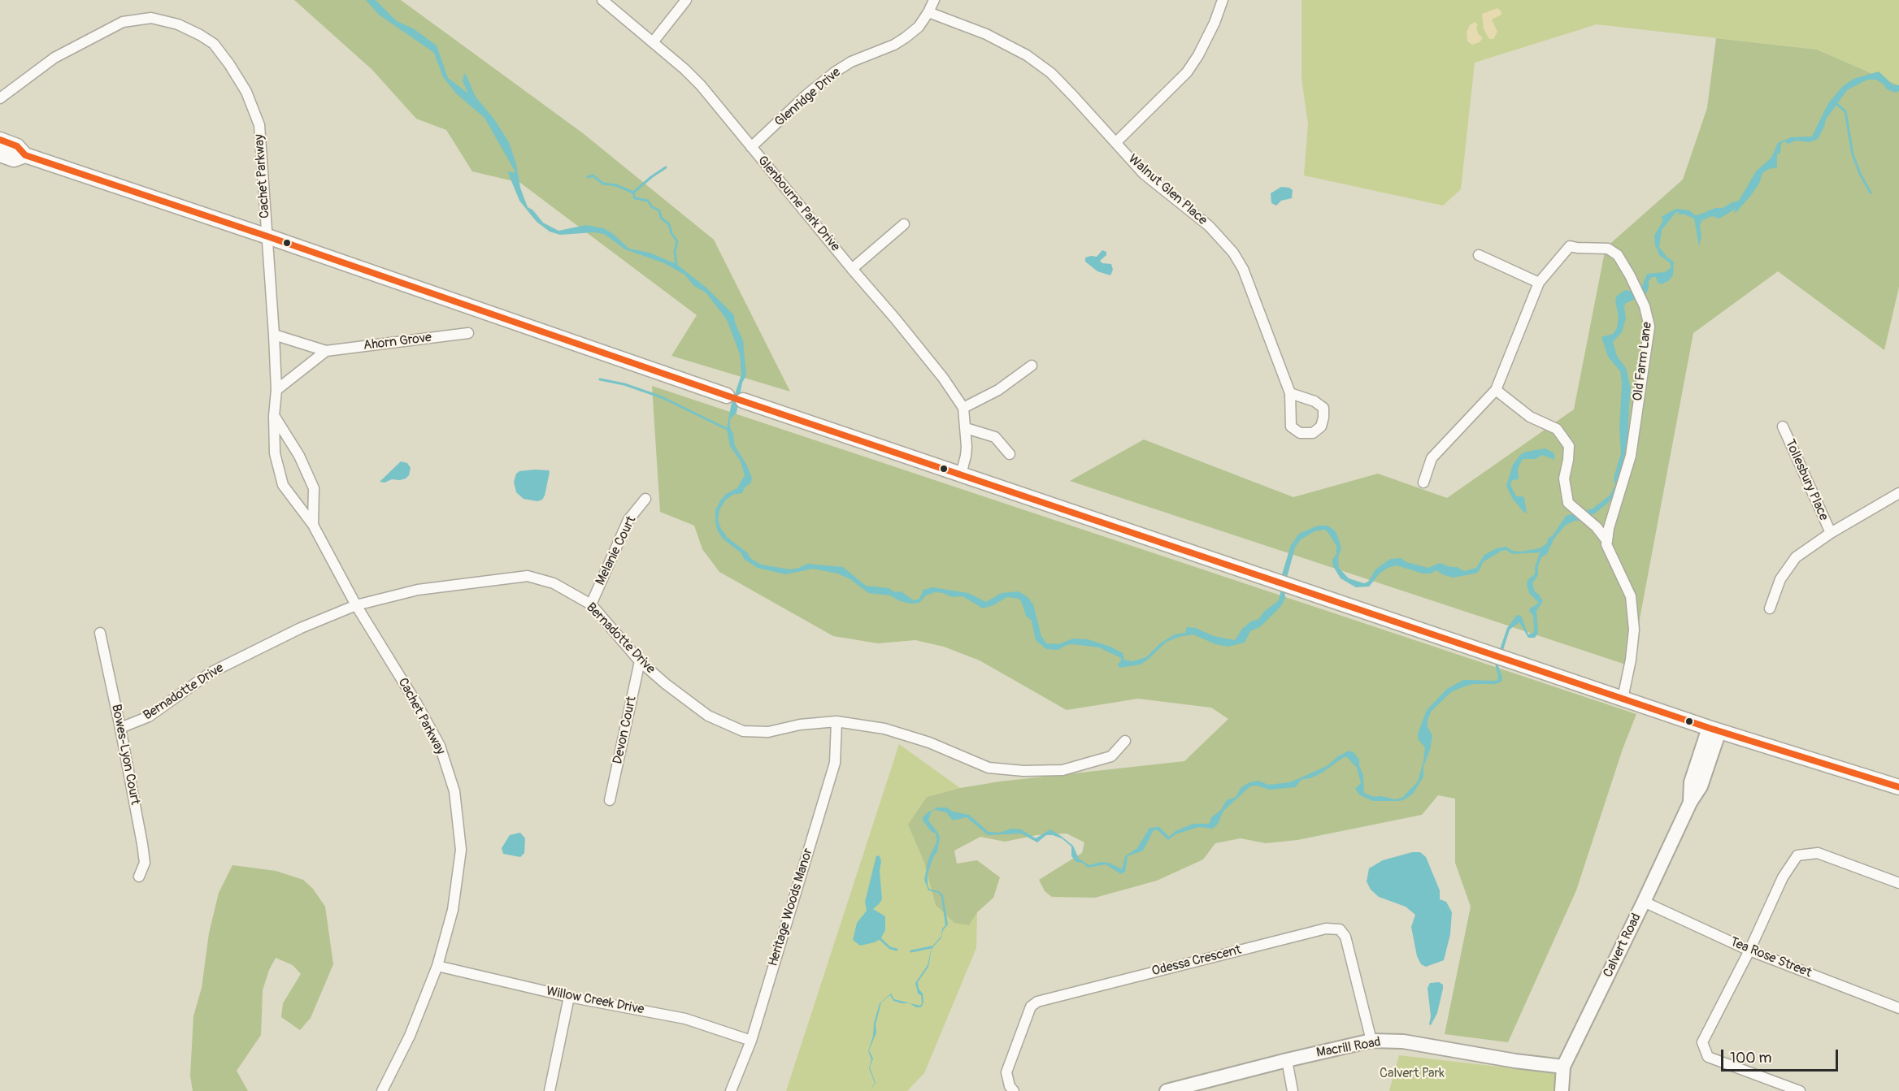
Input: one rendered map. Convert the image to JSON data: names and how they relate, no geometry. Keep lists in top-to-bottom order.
{
  "streets": {
    "street": [
      "Glenridge Drive",
      "Cachet Parkway",
      "Walnut Glen Place",
      "Glenbourne Park Drive",
      "Ahorn Grove",
      "Old Farm Lane",
      "Tollesbury Place",
      "Melanie Court",
      "Bernadotte Drive",
      "Devon Court",
      "Bowes-Lyon Court",
      "Heritage Woods Manor",
      "Calvert Road",
      "Tea Rose Street",
      "Odessa Crescent",
      "Willow Creek Drive",
      "Macrill Road"
    ]
  },
  "crossings": [
    ["Glenridge Drive", "Walnut Glen Place"],
    ["Glenridge Drive", "Glenbourne Park Drive"],
    ["Cachet Parkway", "Ahorn Grove"],
    ["Cachet Parkway", "Bernadotte Drive"],
    ["Cachet Parkway", "Willow Creek Drive"],
    ["Melanie Court", "Bernadotte Drive"],
    ["Bernadotte Drive", "Devon Court"],
    ["Bernadotte Drive", "Bowes-Lyon Court"],
    ["Bernadotte Drive", "Heritage Woods Manor"],
    ["Heritage Woods Manor", "Willow Creek Drive"],
    ["Calvert Road", "Tea Rose Street"],
    ["Calvert Road", "Macrill Road"],
    ["Odessa Crescent", "Macrill Road"]
  ],
  "parks": ["Calvert Park"],
  "scale_bar": "100 m"
}
